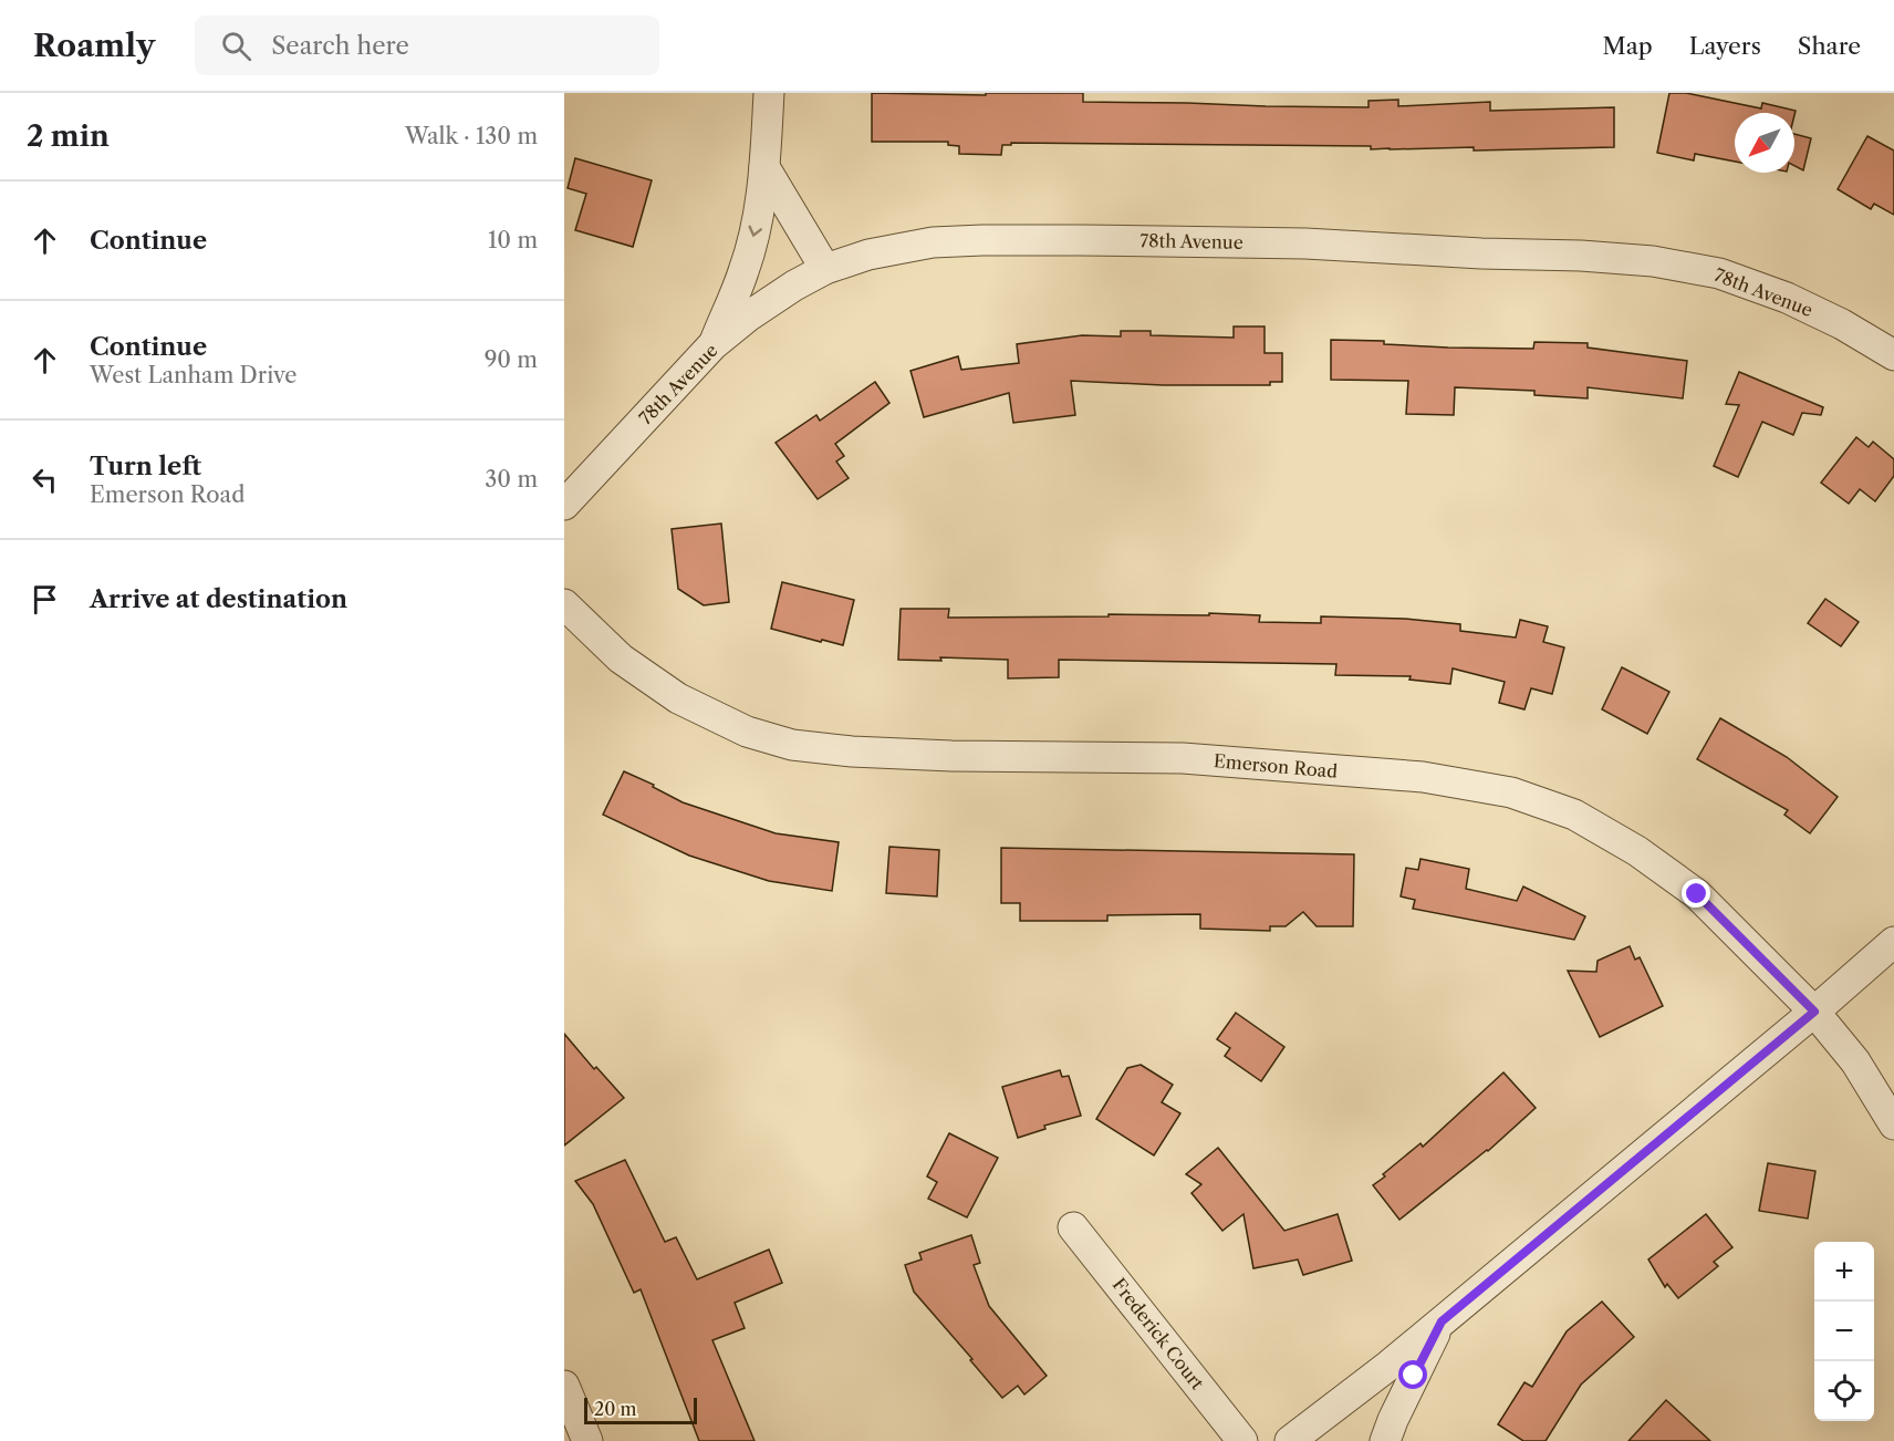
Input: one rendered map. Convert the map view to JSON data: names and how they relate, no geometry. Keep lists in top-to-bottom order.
{
  "streets": {
    "street": ["78th Avenue", "Emerson Road", "Frederick Court"]
  },
  "scale_bar": "20 m",
  "north": "bottom left",
  "page": {
    "header": "Roamly",
    "search": "Search here",
    "nav": ["Map", "Layers", "Share"],
    "heading": ["2 min", "Walk · 130 m"],
    "list": [
      ["Continue", "10 m"],
      ["Continue", "West Lanham Drive", "90 m"],
      ["Turn left", "Emerson Road", "30 m"],
      "Arrive at destination"
    ],
    "map_buttons": ["+", "−"],
    "scale": "20 m"
  }
}
